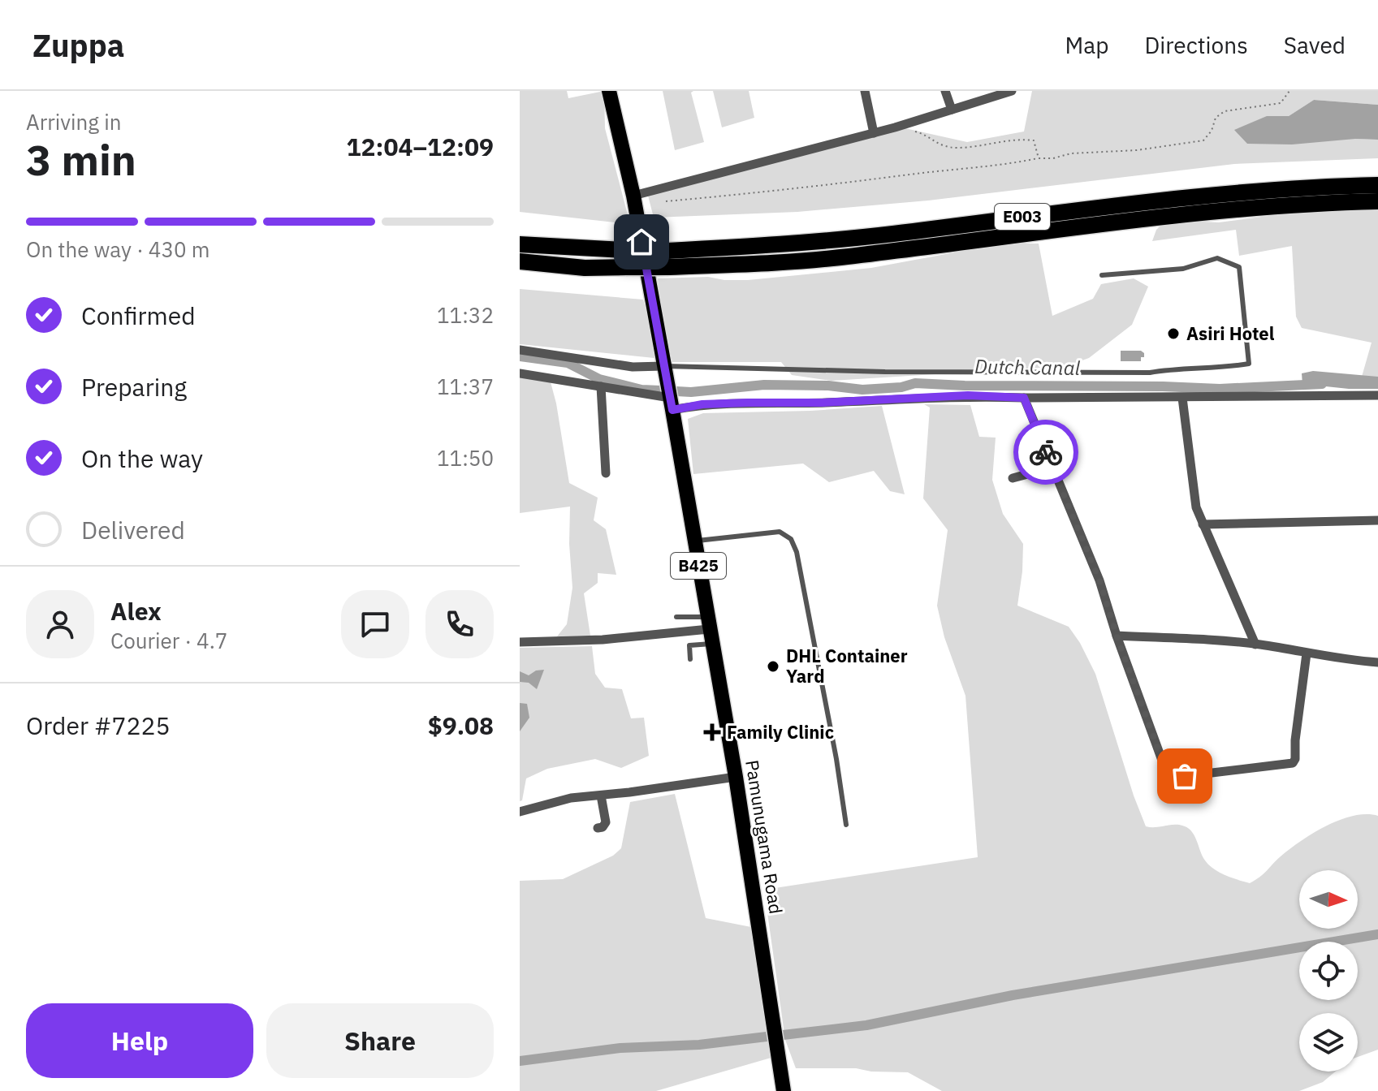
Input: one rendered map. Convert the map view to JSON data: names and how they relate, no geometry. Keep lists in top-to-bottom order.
{
  "streets": {
    "highway": ["E003"],
    "main road": ["B425", "Pamunugama Road"]
  },
  "water": ["Dutch Canal"],
  "places": {
    "other": ["Asiri Hotel", "DHL Container Yard"],
    "health": ["Family Clinic"]
  },
  "north": "right",
  "page": {
    "header": "Zuppa",
    "nav": ["Map", "Directions", "Saved"],
    "heading": ["3 min", "Arriving in", "12:04–12:09"],
    "panel": [
      "Alex",
      "Courier · 4.7",
      "Order #7225",
      "$9.08"
    ],
    "bar": "On the way · 430 m",
    "list": [
      ["Confirmed", "11:32"],
      ["Preparing", "11:37"],
      ["On the way", "11:50"],
      "Delivered"
    ],
    "buttons": ["Help", "Share"]
  }
}
